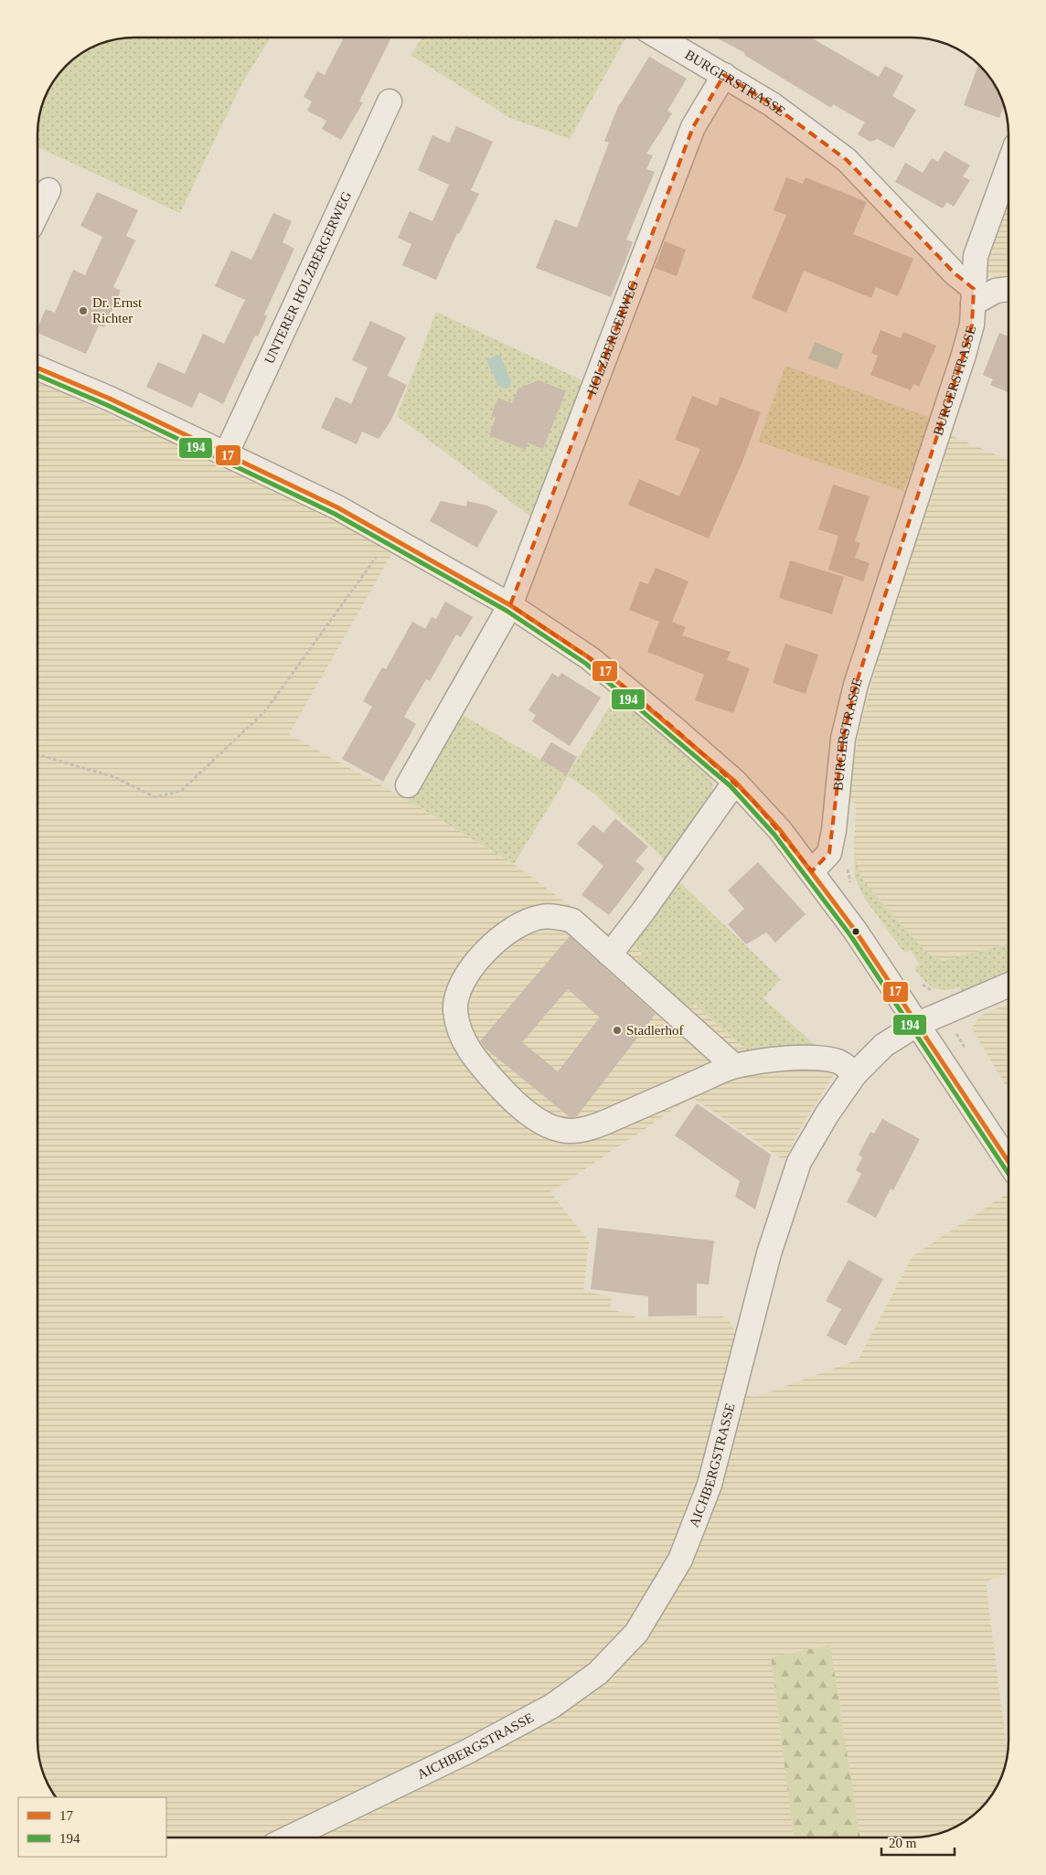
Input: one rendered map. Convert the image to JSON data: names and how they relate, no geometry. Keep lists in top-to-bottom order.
{
  "streets": {
    "street": [
      "BURGERSTRASSE",
      "UNTERER HOLZBERGERWEG",
      "HOLZBERGERWEG",
      "AICHBERGSTRASSE"
    ]
  },
  "crossings": [
    ["BURGERSTRASSE", "HOLZBERGERWEG"]
  ],
  "places": ["Dr. Ernst Richter", "Stadlerhof"],
  "lines": ["transit line 17", "transit line 194"],
  "legend": ["17", "194"],
  "scale_bar": "20 m"
}
